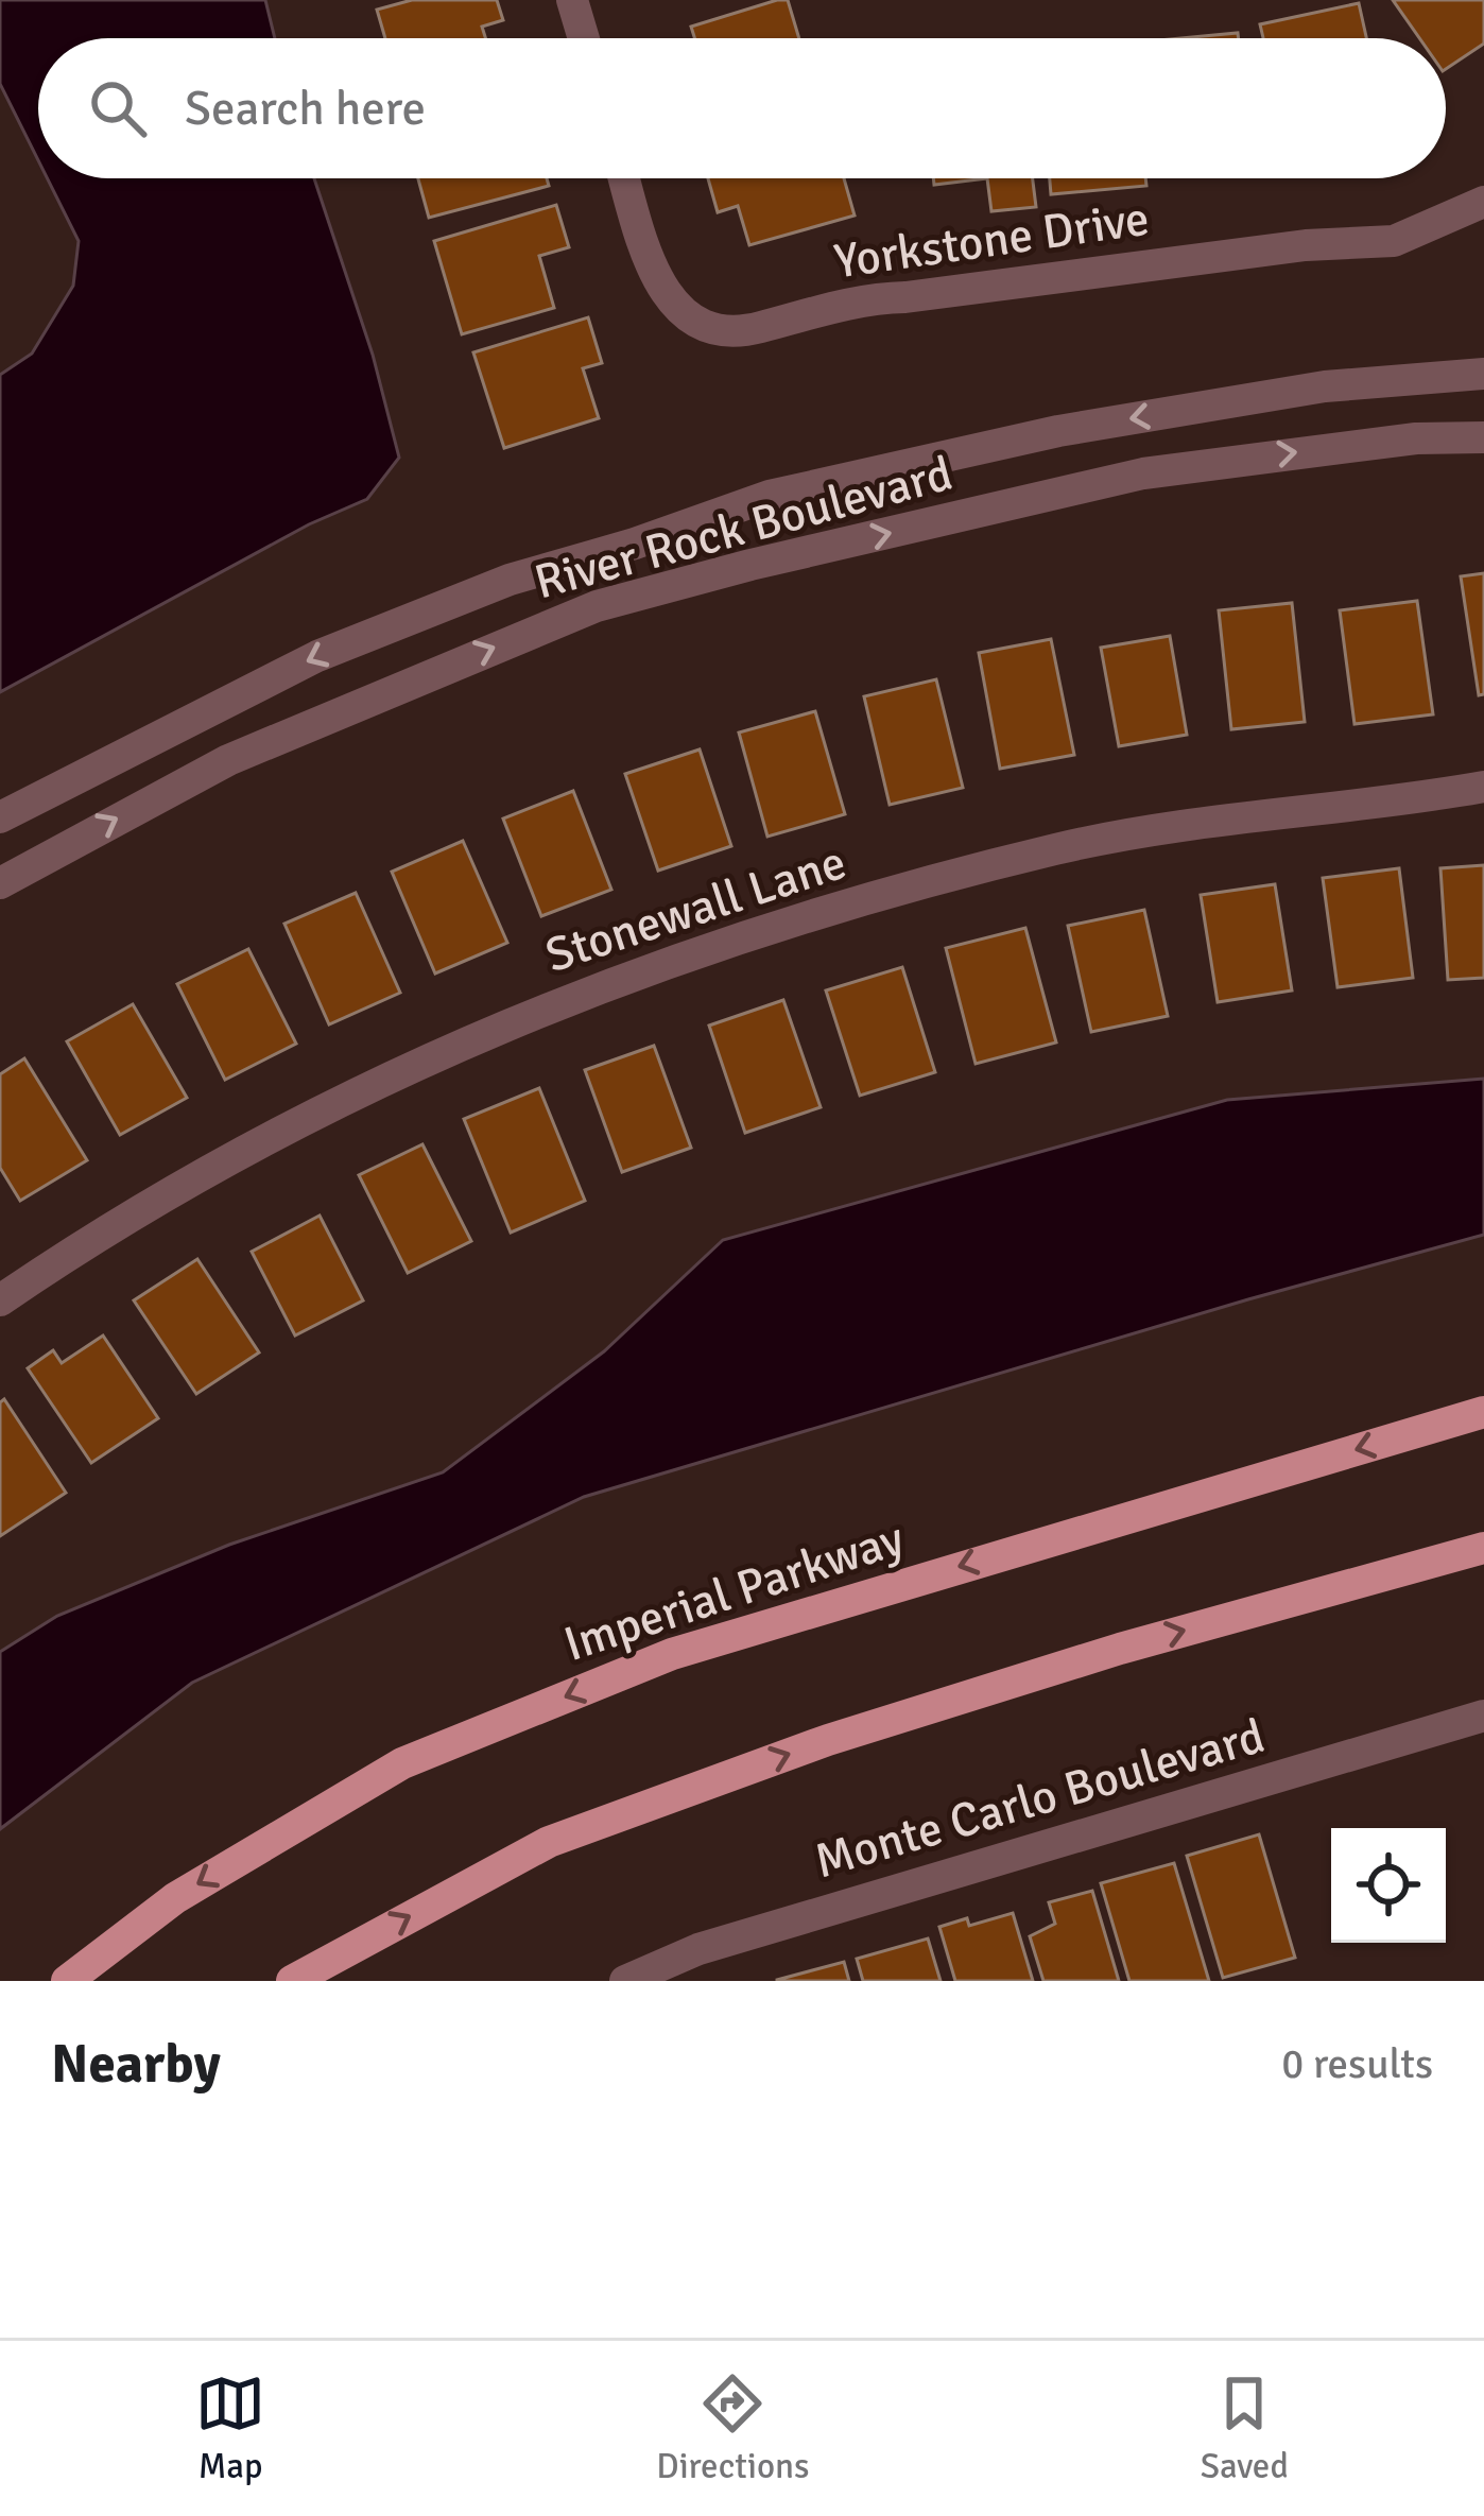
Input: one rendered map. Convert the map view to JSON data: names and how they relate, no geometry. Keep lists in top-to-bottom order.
{
  "streets": {
    "main road": ["Imperial Parkway"],
    "street": [
      "Yorkstone Drive",
      "River Rock Boulevard",
      "Stonewall Lane",
      "Monte Carlo Boulevard"
    ]
  },
  "page": {
    "search": "Search here",
    "heading": ["Nearby", "0 results"],
    "nav": ["Map", "Directions", "Saved"]
  }
}
